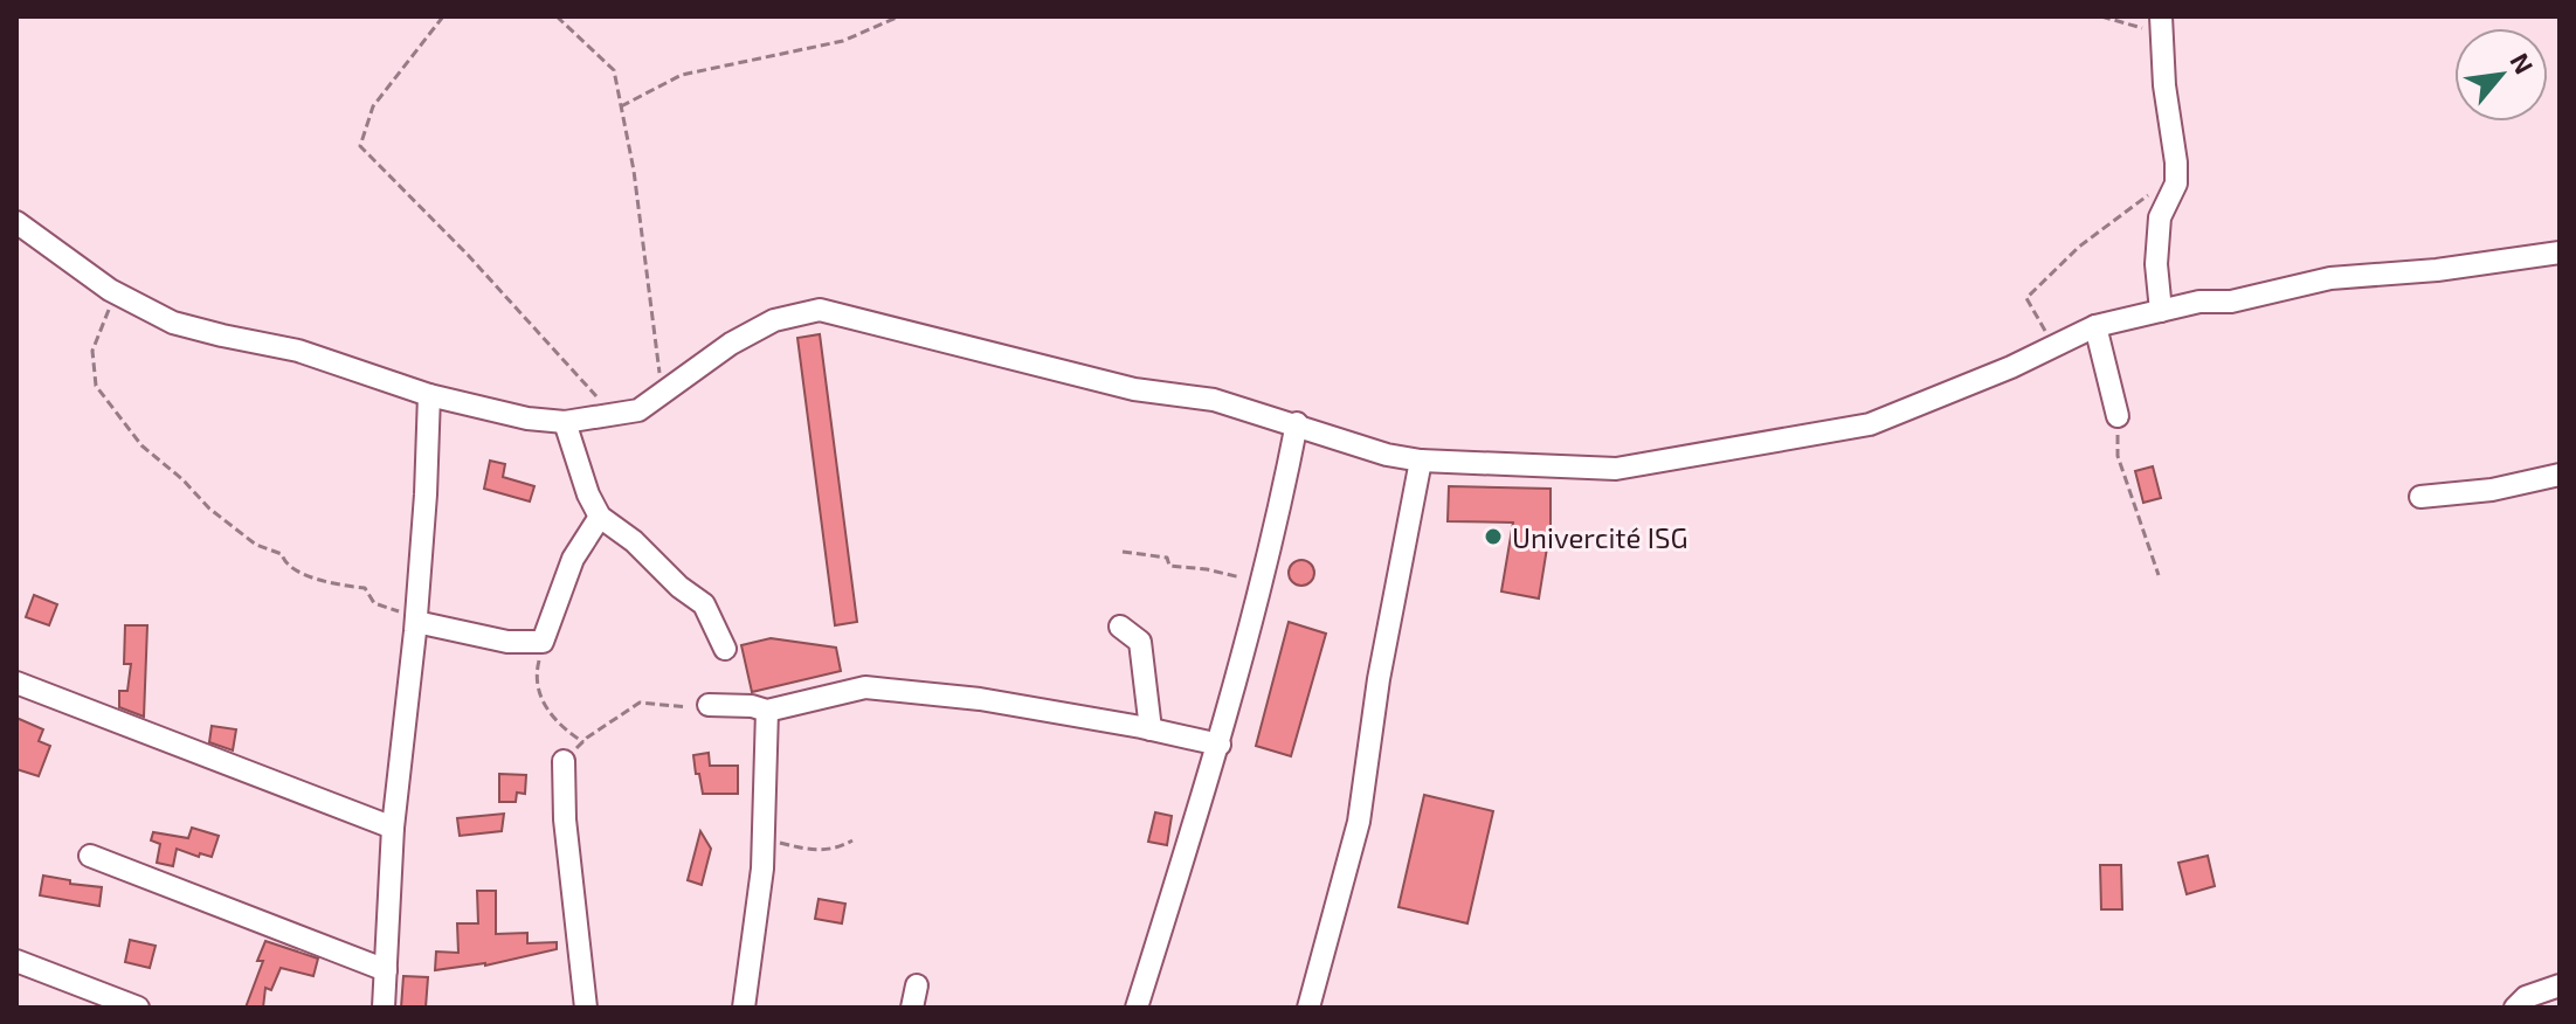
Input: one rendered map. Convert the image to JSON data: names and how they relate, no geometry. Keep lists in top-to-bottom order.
{
  "places": ["Univercité ISG"],
  "north": "top right"
}
